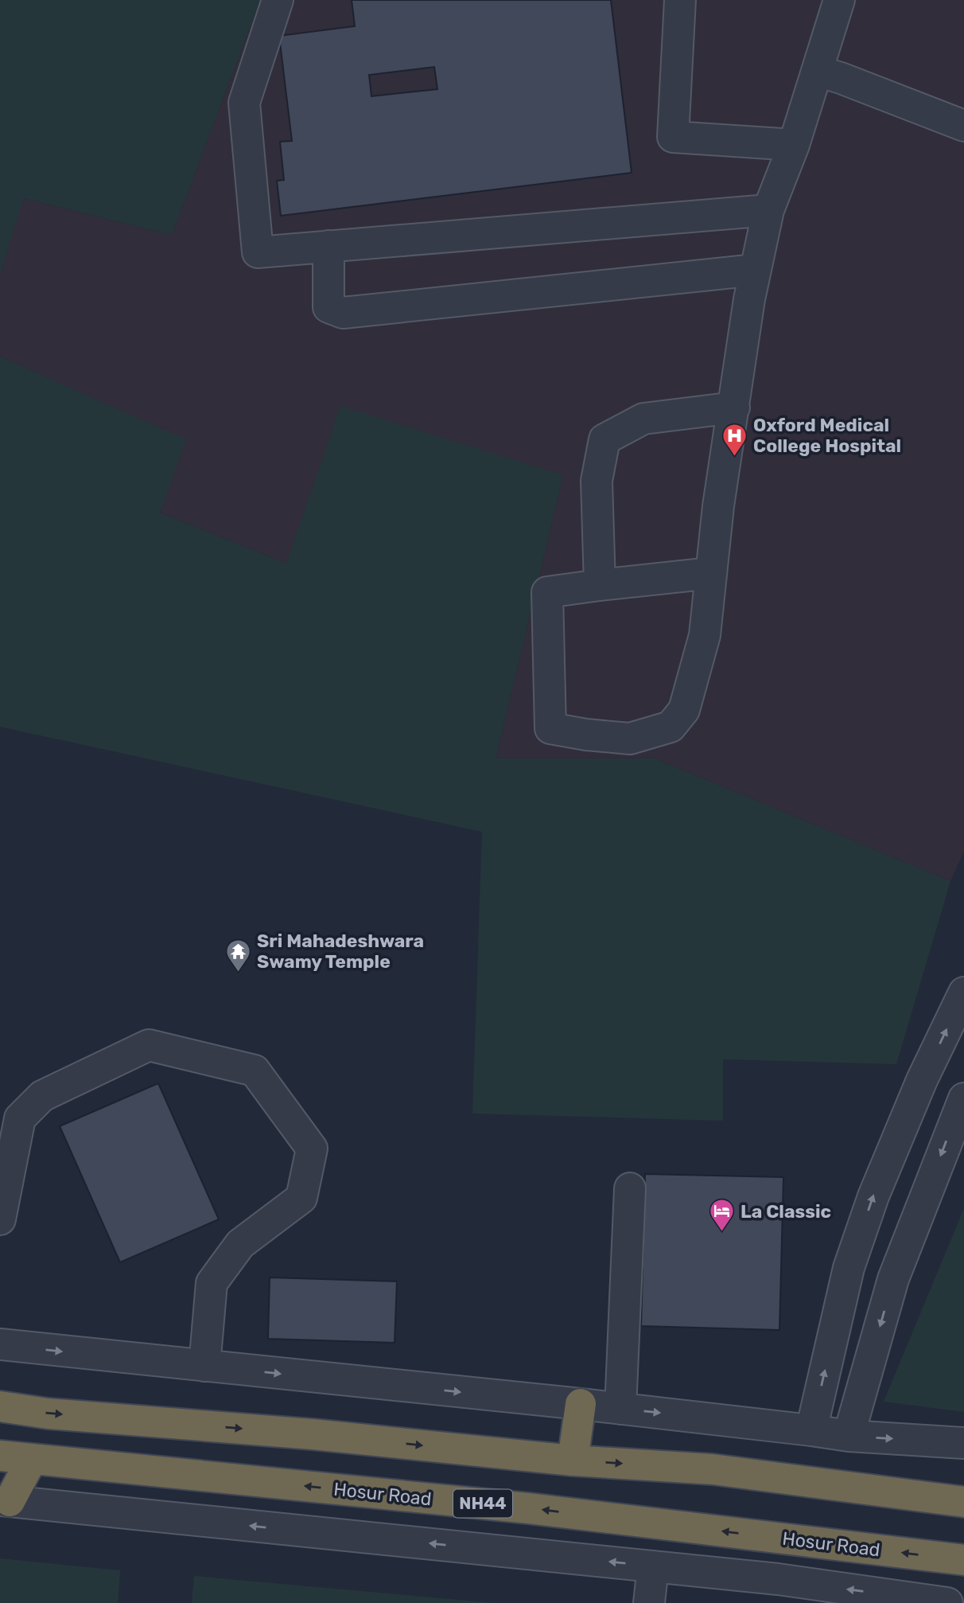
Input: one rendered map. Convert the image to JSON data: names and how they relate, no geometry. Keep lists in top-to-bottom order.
{
  "streets": {
    "highway": ["Hosur Road", "NH44"]
  },
  "places": {
    "hospital": ["Oxford Medical College Hospital"],
    "temple": ["Sri Mahadeshwara Swamy Temple"],
    "hotel": ["La Classic"]
  }
}
